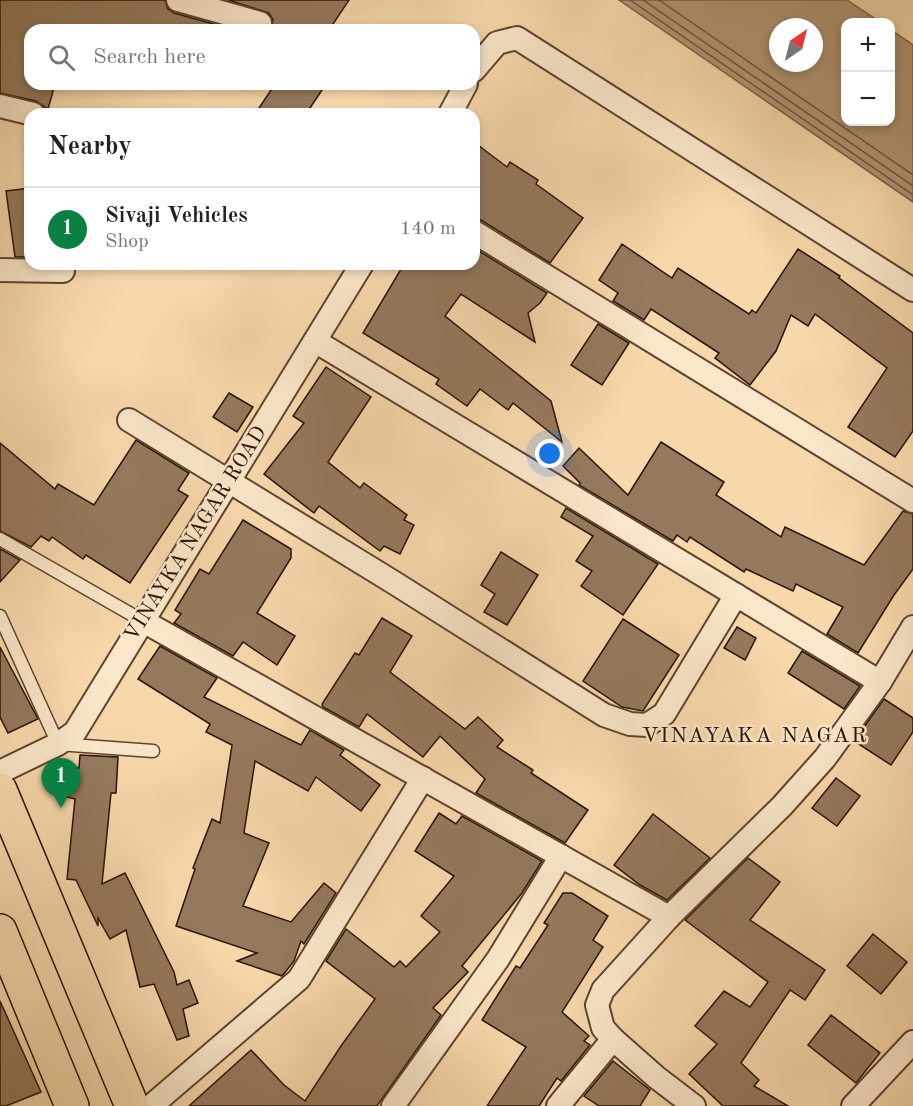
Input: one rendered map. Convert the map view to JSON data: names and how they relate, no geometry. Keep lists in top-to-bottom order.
{
  "streets": {
    "street": ["VINAYKA NAGAR ROAD"]
  },
  "districts": ["VINAYAKA NAGAR"],
  "north": "top right",
  "page": {
    "map_buttons": ["+", "−"],
    "search": "Search here",
    "heading": "Nearby",
    "list": [
      {
        "mark": "1",
        "name": "Sivaji Vehicles",
        "note": "Shop",
        "value": "140 m"
      }
    ],
    "pins": "1"
  }
}
